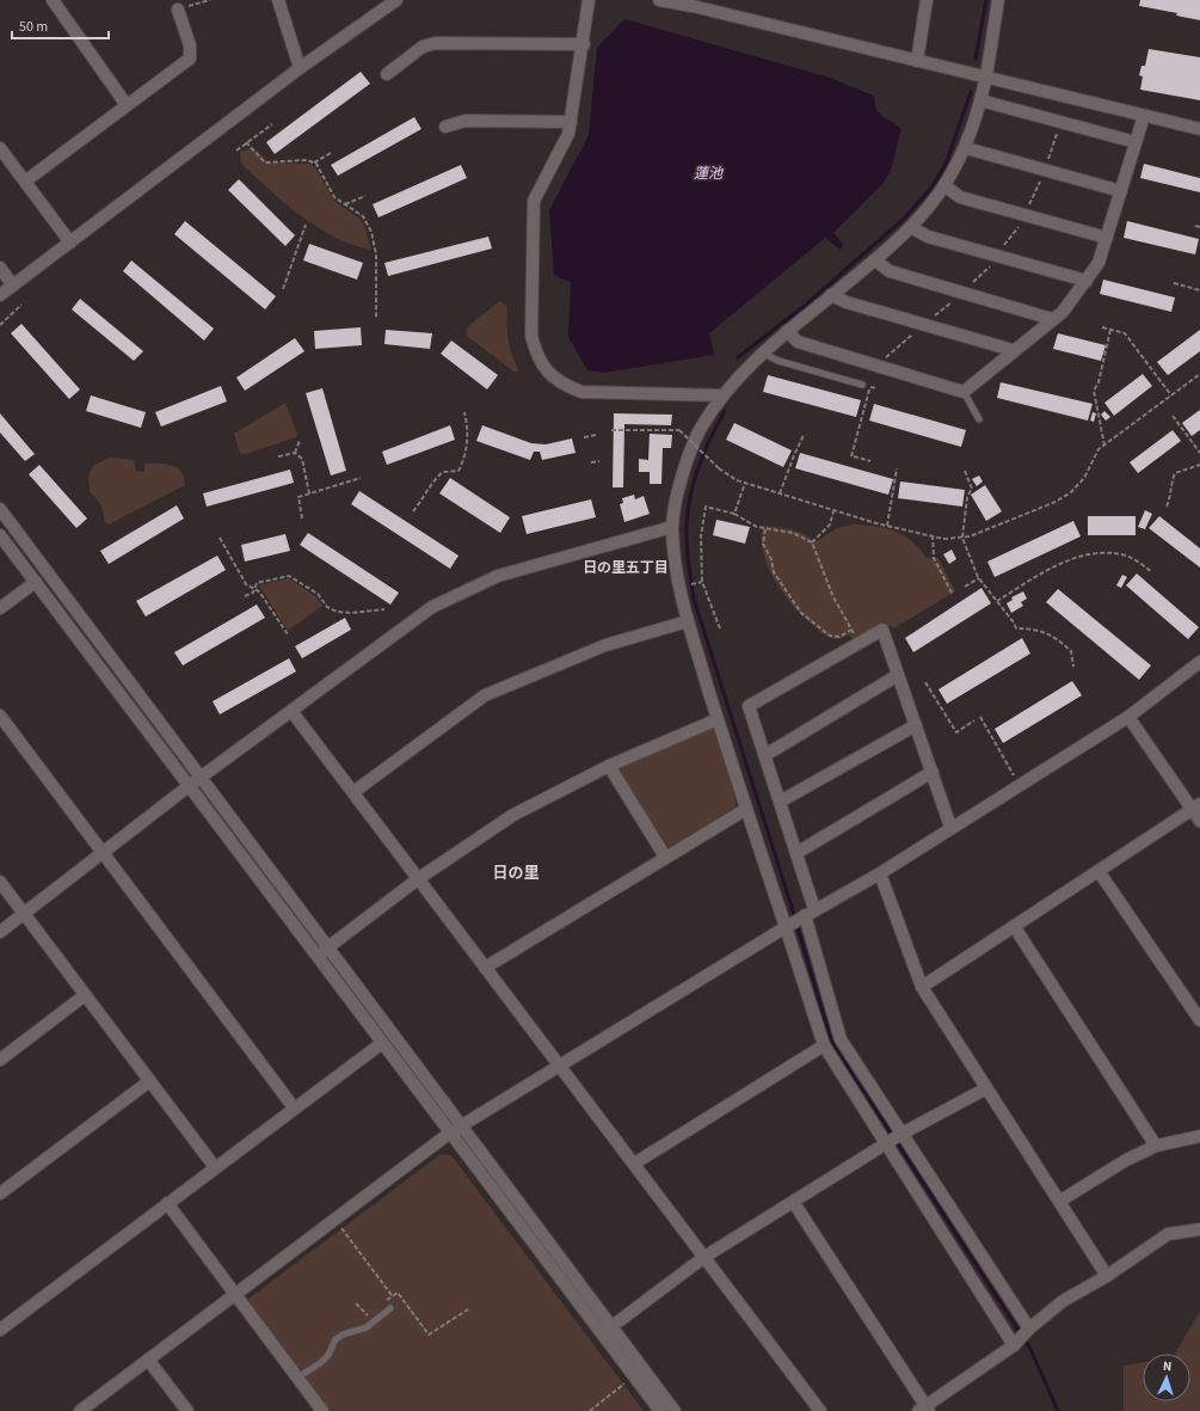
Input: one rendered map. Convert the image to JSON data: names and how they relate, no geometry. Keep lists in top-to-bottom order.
{
  "districts": ["日の里五丁目", "日の里"],
  "water": ["蓮池"],
  "scale_bar": "50 m",
  "north": "top"
}
